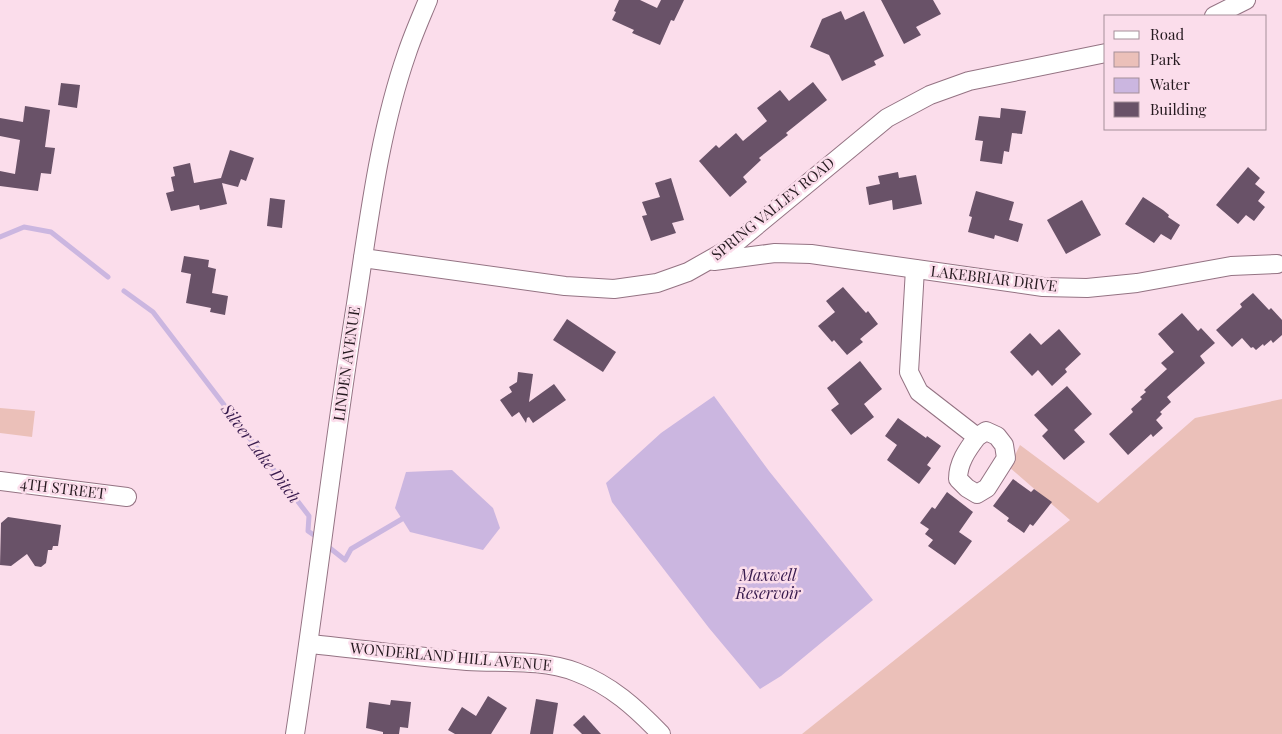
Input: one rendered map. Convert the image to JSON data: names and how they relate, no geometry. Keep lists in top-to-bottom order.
{
  "streets": {
    "street": [
      "SPRING VALLEY ROAD",
      "LAKEBRIAR DRIVE",
      "LINDEN AVENUE",
      "4TH STREET",
      "WONDERLAND HILL AVENUE"
    ]
  },
  "crossings": [
    ["SPRING VALLEY ROAD", "LAKEBRIAR DRIVE"],
    ["SPRING VALLEY ROAD", "LINDEN AVENUE"],
    ["LINDEN AVENUE", "WONDERLAND HILL AVENUE"]
  ],
  "water": ["Silver Lake Ditch", "Maxwell Reservoir"],
  "legend": [
    "Road",
    "Park",
    "Water",
    "Building"
  ]
}
